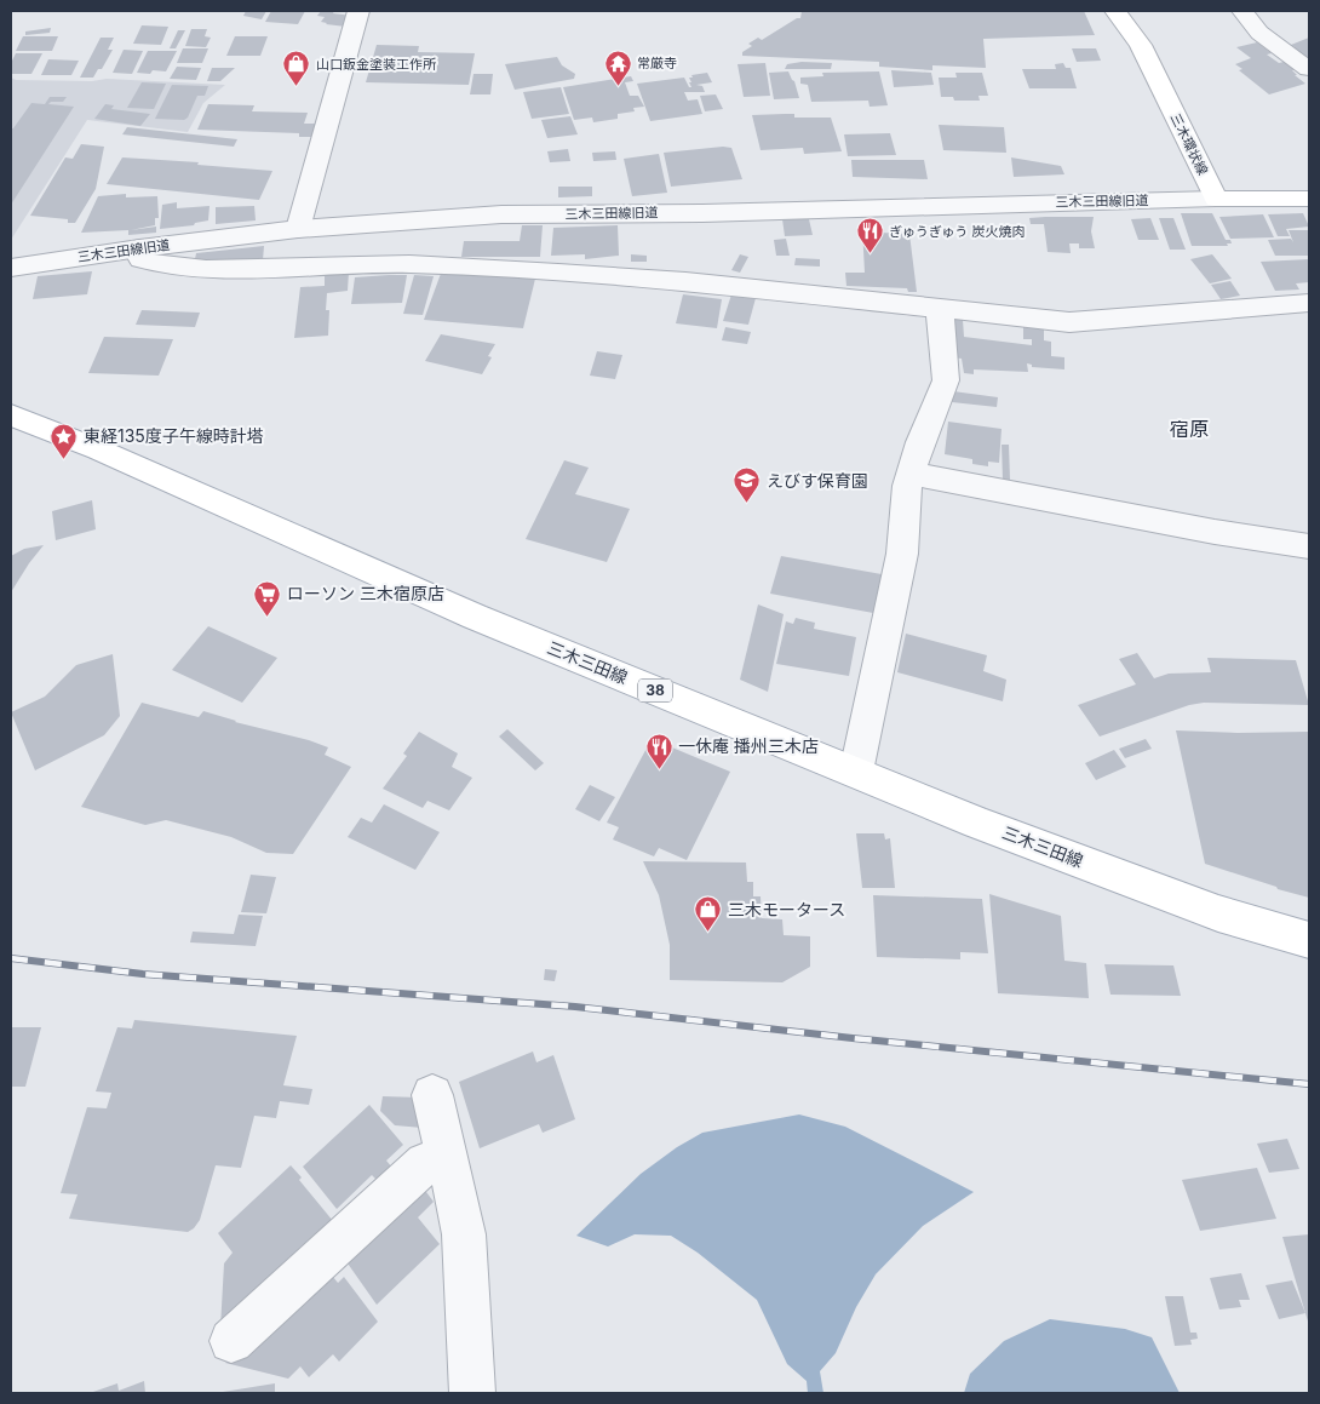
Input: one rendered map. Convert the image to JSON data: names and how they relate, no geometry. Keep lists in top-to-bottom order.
{
  "streets": {
    "main road": ["三木環状線", "三木三田線", "38"],
    "street": ["三木三田線旧道"]
  },
  "crossings": [
    ["三木環状線", "三木三田線旧道"]
  ],
  "districts": ["宿原"],
  "places": {
    "temple": ["常厳寺"],
    "shop": ["山口鈑金塗装工作所", "三木モータース"],
    "restaurant": ["ぎゅうぎゅう 炭火焼肉", "一休庵 播州三木店"],
    "place": ["東経135度子午線時計塔"],
    "school or university": ["えびす保育園"],
    "supermarket": ["ローソン 三木宿原店"]
  }
}
